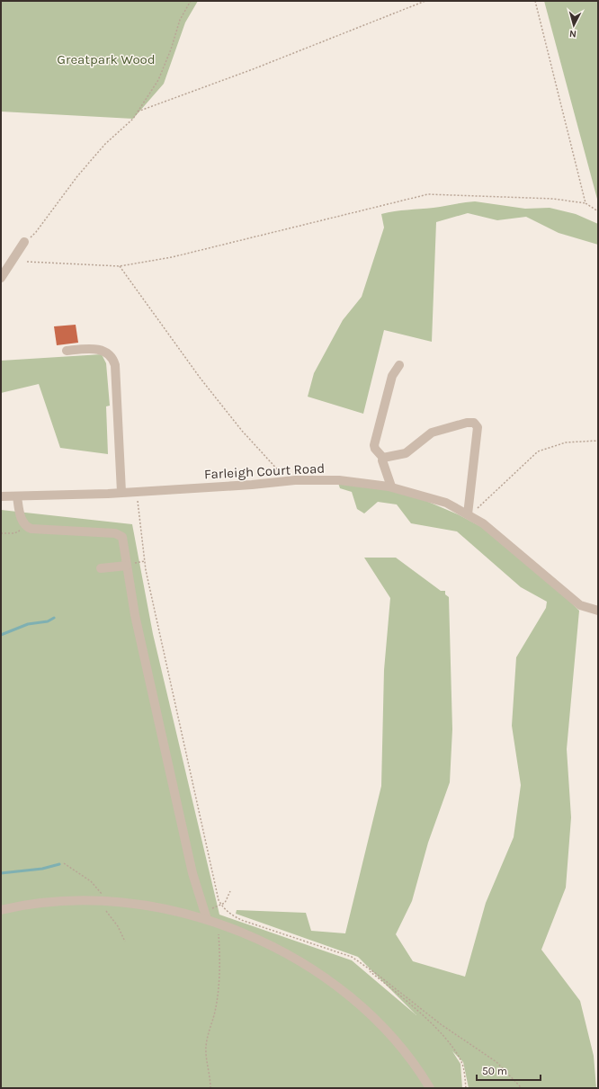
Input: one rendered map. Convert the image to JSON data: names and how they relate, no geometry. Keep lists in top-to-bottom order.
{
  "streets": {
    "street": ["Farleigh Court Road"]
  },
  "parks": ["Greatpark Wood"],
  "scale_bar": "50 m",
  "north": "bottom"
}
